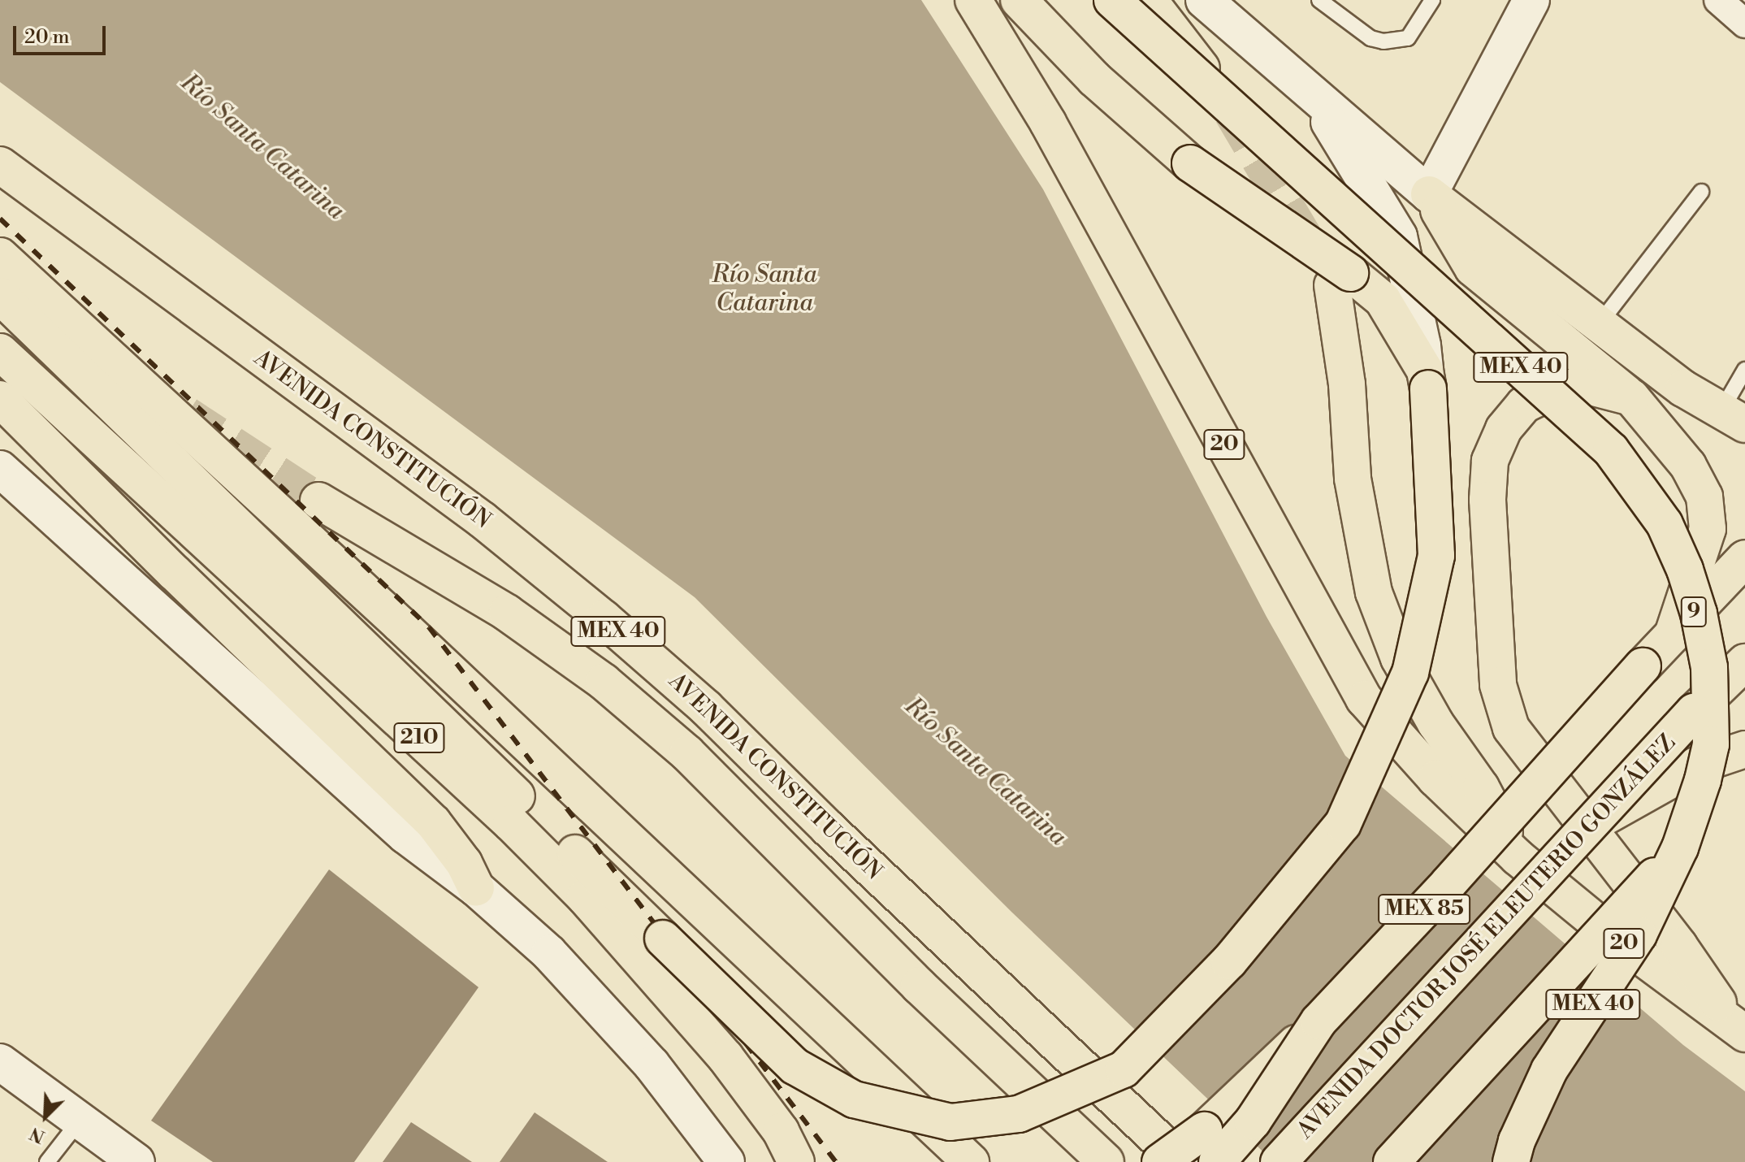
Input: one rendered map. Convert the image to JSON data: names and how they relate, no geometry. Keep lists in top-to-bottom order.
{
  "streets": {
    "main road": [
      "MEX 40",
      "AVENIDA CONSTITUCIÓN",
      "20",
      "9",
      "210",
      "MEX 85",
      "AVENIDA DOCTOR JOSÉ ELEUTERIO GONZÁLEZ"
    ]
  },
  "crossings": [
    ["9", "MEX 85"]
  ],
  "water": ["Río Santa Catarina"],
  "scale_bar": "20 m",
  "north": "bottom left"
}
